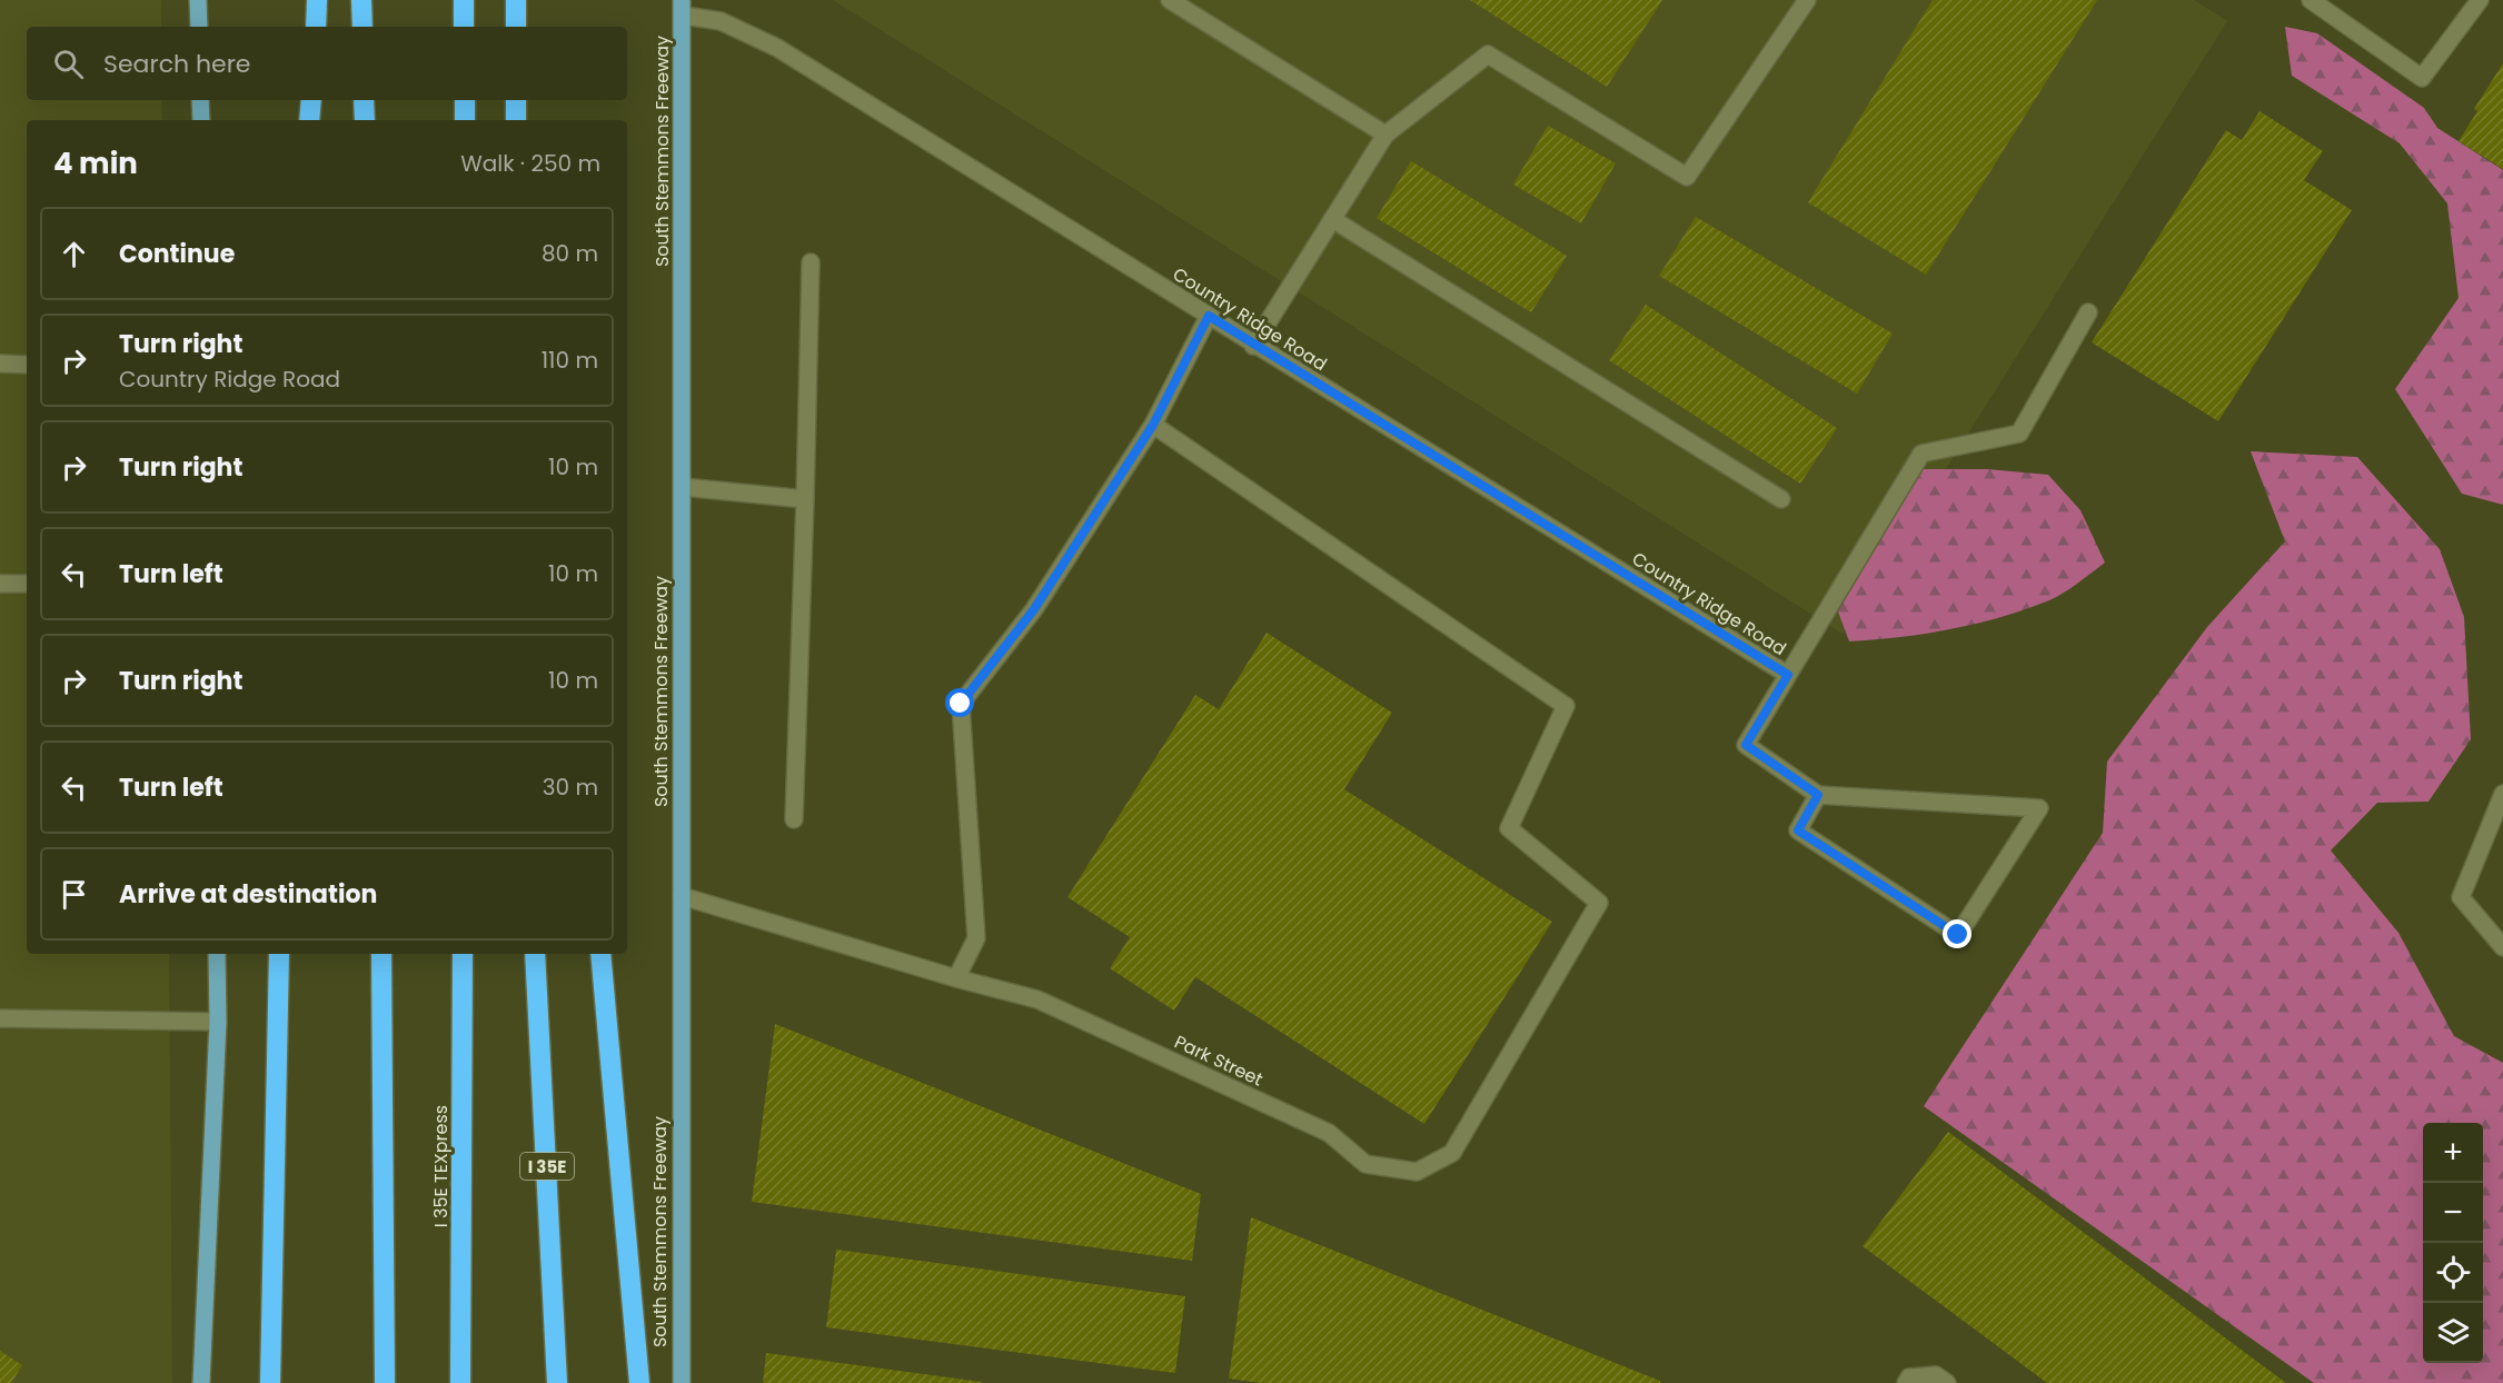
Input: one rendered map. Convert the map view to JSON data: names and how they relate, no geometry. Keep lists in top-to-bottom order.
{
  "streets": {
    "highway": ["I 35E TEXpress", "I 35E"],
    "main road": ["South Stemmons Freeway"],
    "lane": ["Country Ridge Road", "Park Street"]
  },
  "crossings": [
    ["South Stemmons Freeway", "Country Ridge Road"],
    ["South Stemmons Freeway", "Park Street"]
  ],
  "page": {
    "search": "Search here",
    "heading": ["4 min", "Walk · 250 m"],
    "list": [
      ["Continue", "80 m"],
      ["Turn right", "Country Ridge Road", "110 m"],
      ["Turn right", "10 m"],
      ["Turn left", "10 m"],
      ["Turn right", "10 m"],
      ["Turn left", "30 m"],
      "Arrive at destination"
    ],
    "map_buttons": ["+", "−"]
  }
}
